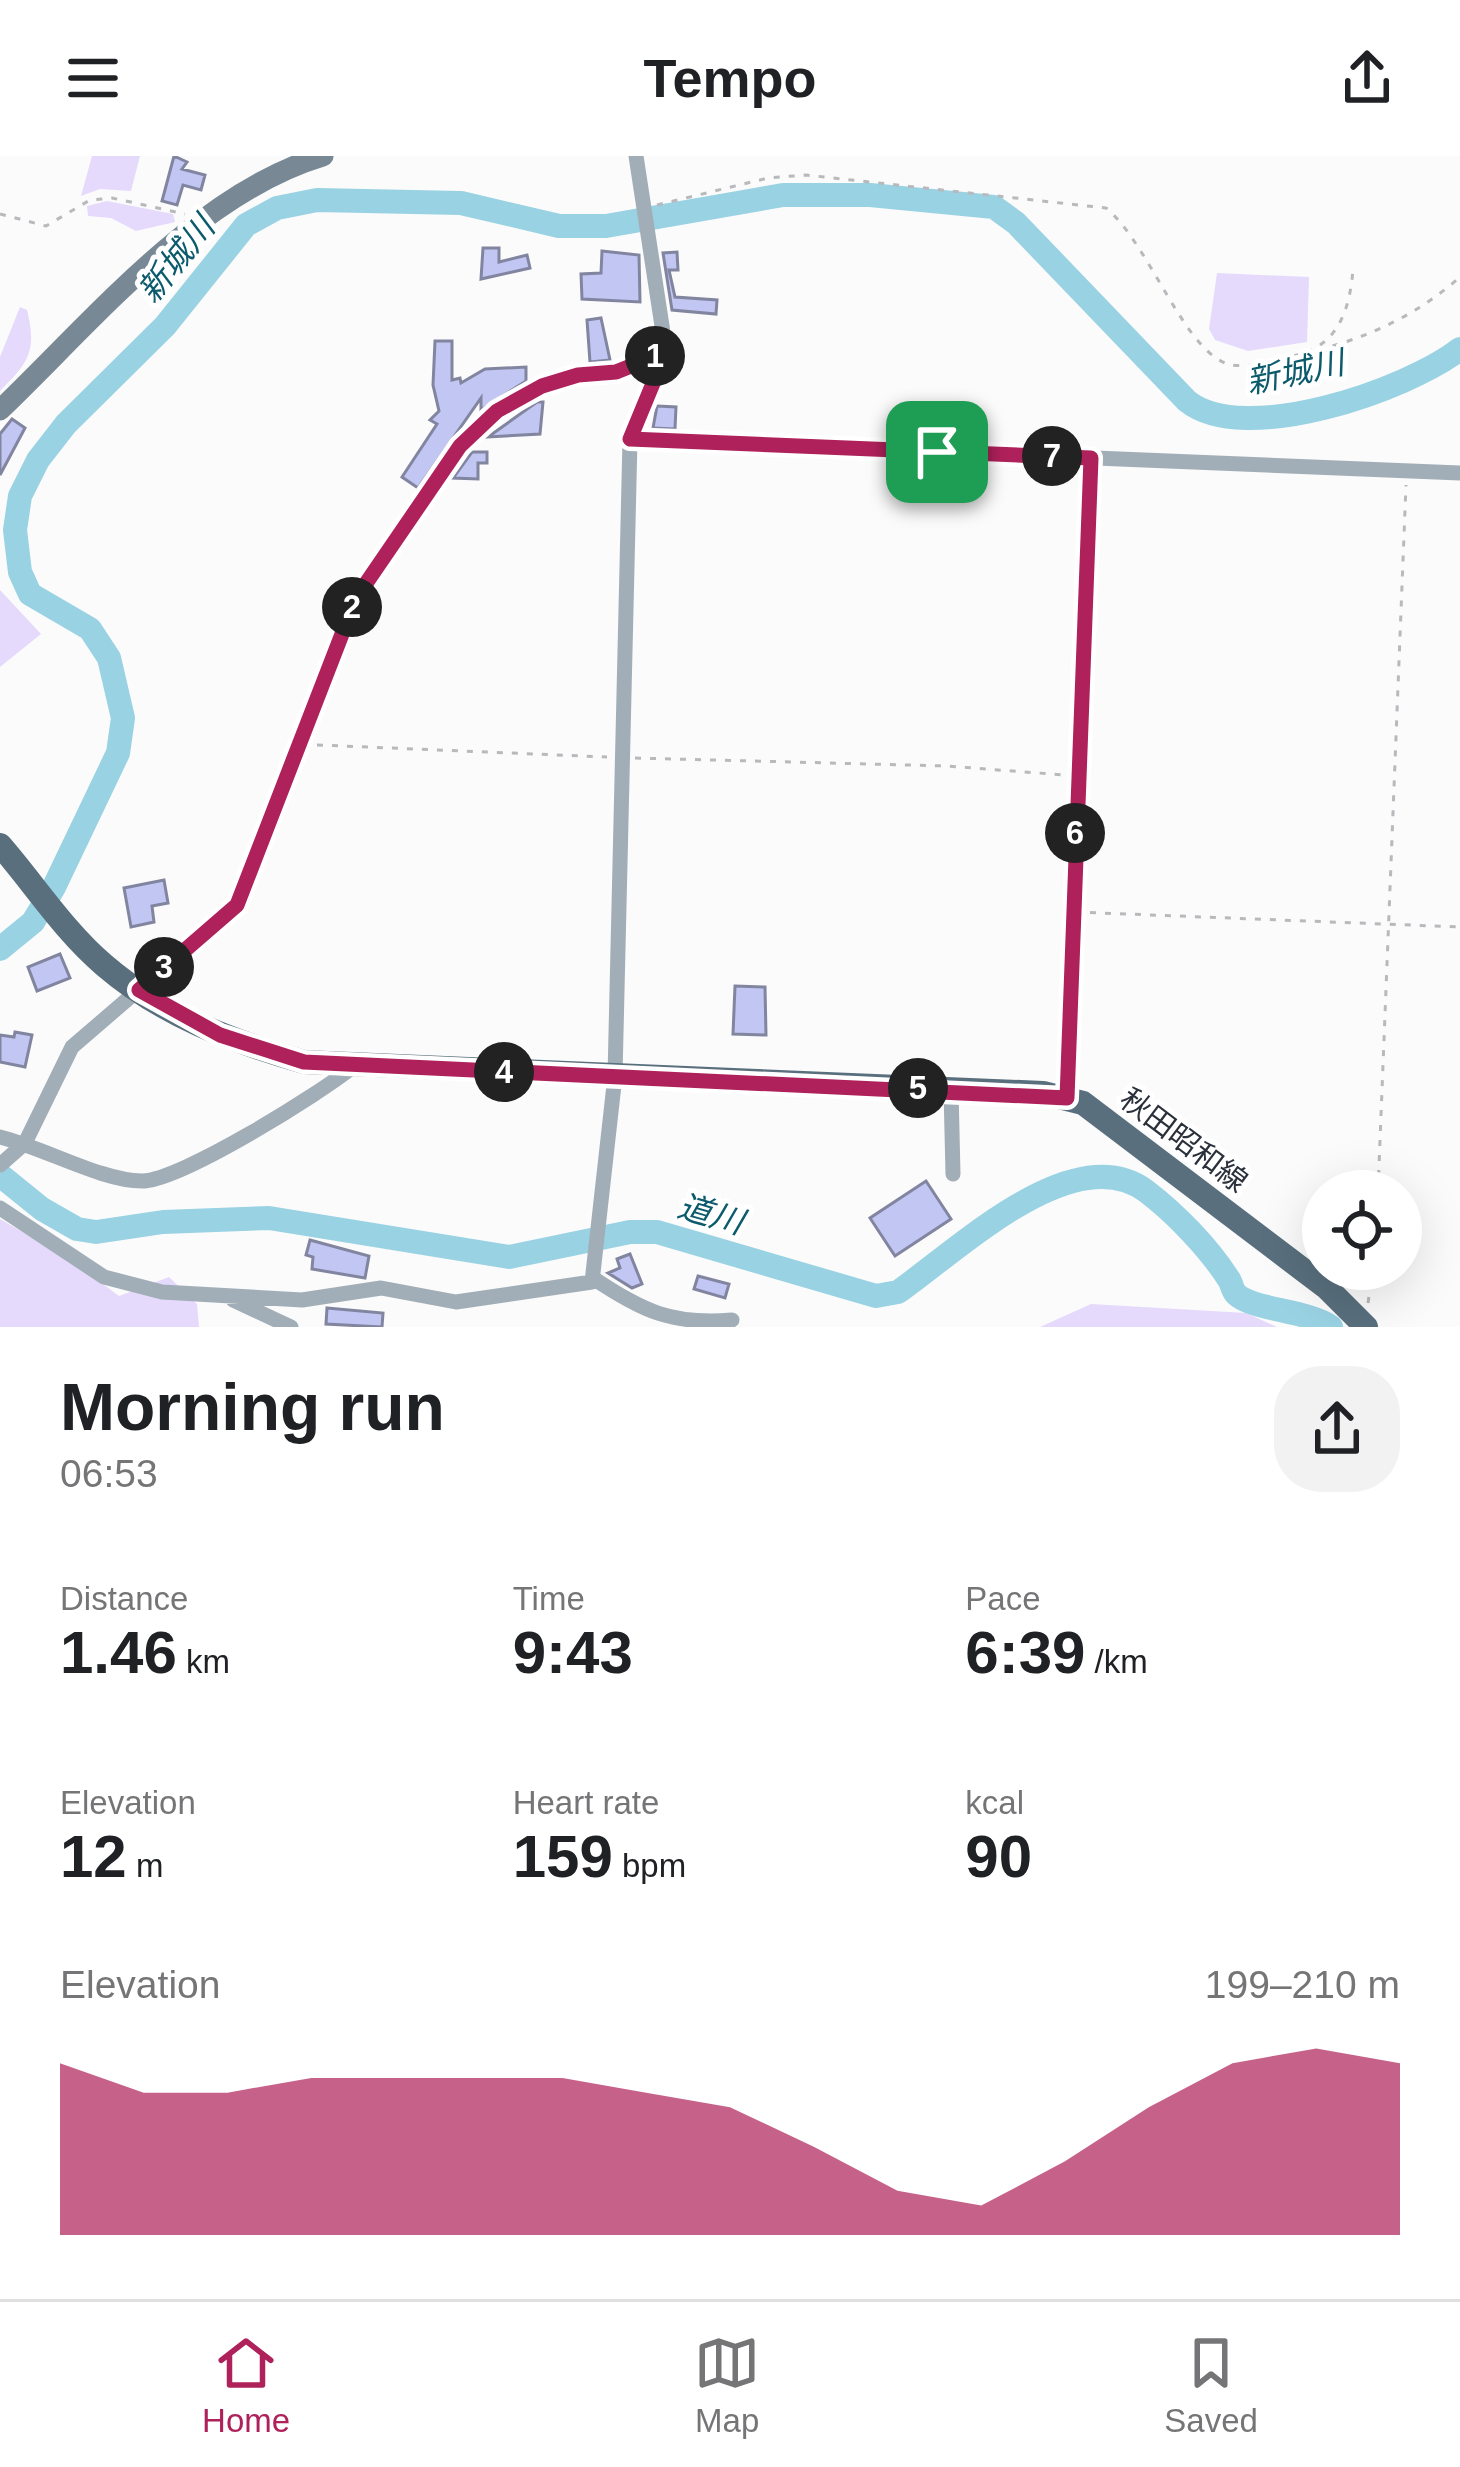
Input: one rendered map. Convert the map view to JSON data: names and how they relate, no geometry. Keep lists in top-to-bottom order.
{
  "streets": {
    "main road": ["秋田昭和線"]
  },
  "water": ["新城川", "道川"],
  "page": {
    "header": "Tempo",
    "pins": [
      "1",
      "7",
      "2",
      "6",
      "3",
      "4",
      "5"
    ],
    "heading": ["Morning run", "06:53"],
    "stats": [
      ["Distance", "1.46 km"],
      ["Time", "9:43"],
      ["Pace", "6:39 /km"],
      ["Elevation", "12 m"],
      ["Heart rate", "159 bpm"],
      ["kcal", "90"]
    ],
    "chart": ["Elevation", "199–210 m"],
    "tabs": ["Home", "Map", "Saved"]
  }
}
